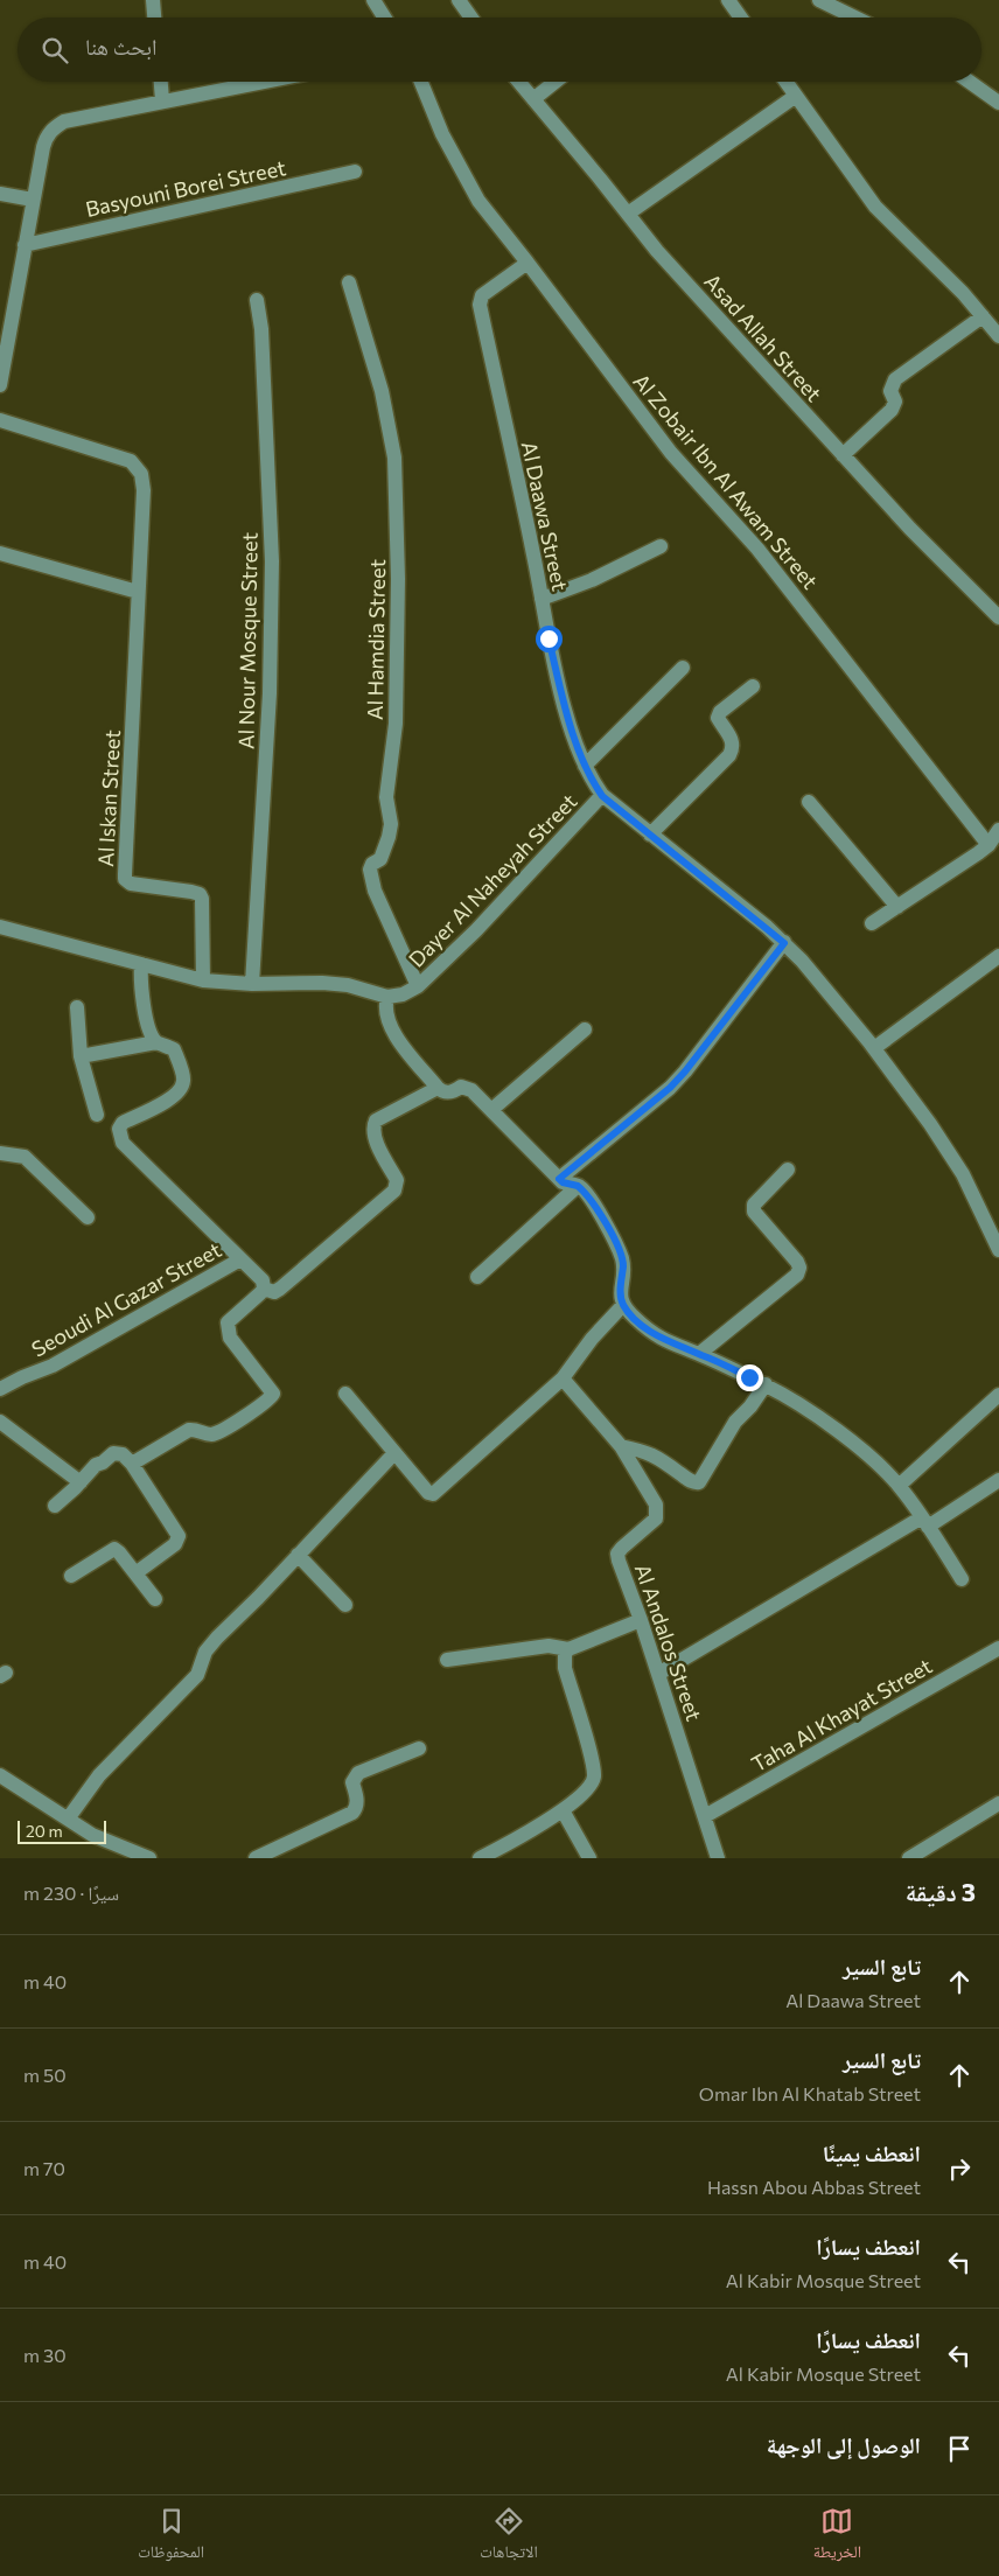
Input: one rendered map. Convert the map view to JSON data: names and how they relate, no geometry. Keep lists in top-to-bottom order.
{
  "streets": {
    "street": [
      "Basyouni Borei Street",
      "Asad Allah Street",
      "Al Zobair Ibn Al Awam Street",
      "Al Daawa Street",
      "Al Hamdia Street",
      "Al Nour Mosque Street",
      "Al Iskan Street",
      "Dayer Al Naheyah Street",
      "Seoudi Al Gazar Street",
      "Al Andalos Street",
      "Taha Al Khayat Street"
    ]
  },
  "crossings": [
    ["Al Zobair Ibn Al Awam Street", "Al Daawa Street"],
    ["Al Daawa Street", "Dayer Al Naheyah Street"],
    ["Al Hamdia Street", "Dayer Al Naheyah Street"],
    ["Al Andalos Street", "Taha Al Khayat Street"]
  ],
  "scale_bar": "20 m",
  "page": {
    "search": "ابحث هنا",
    "scale": "20 m",
    "heading": ["3 دقيقة", "سيرًا · 230 m"],
    "list": [
      ["تابع السير", "Al Daawa Street", "40 m"],
      ["تابع السير", "Omar Ibn Al Khatab Street", "50 m"],
      ["انعطف يمينًا", "Hassn Abou Abbas Street", "70 m"],
      ["انعطف يسارًا", "Al Kabir Mosque Street", "40 m"],
      ["انعطف يسارًا", "Al Kabir Mosque Street", "30 m"],
      "الوصول إلى الوجهة"
    ],
    "nav": ["الخريطة", "الاتجاهات", "المحفوظات"]
  }
}
